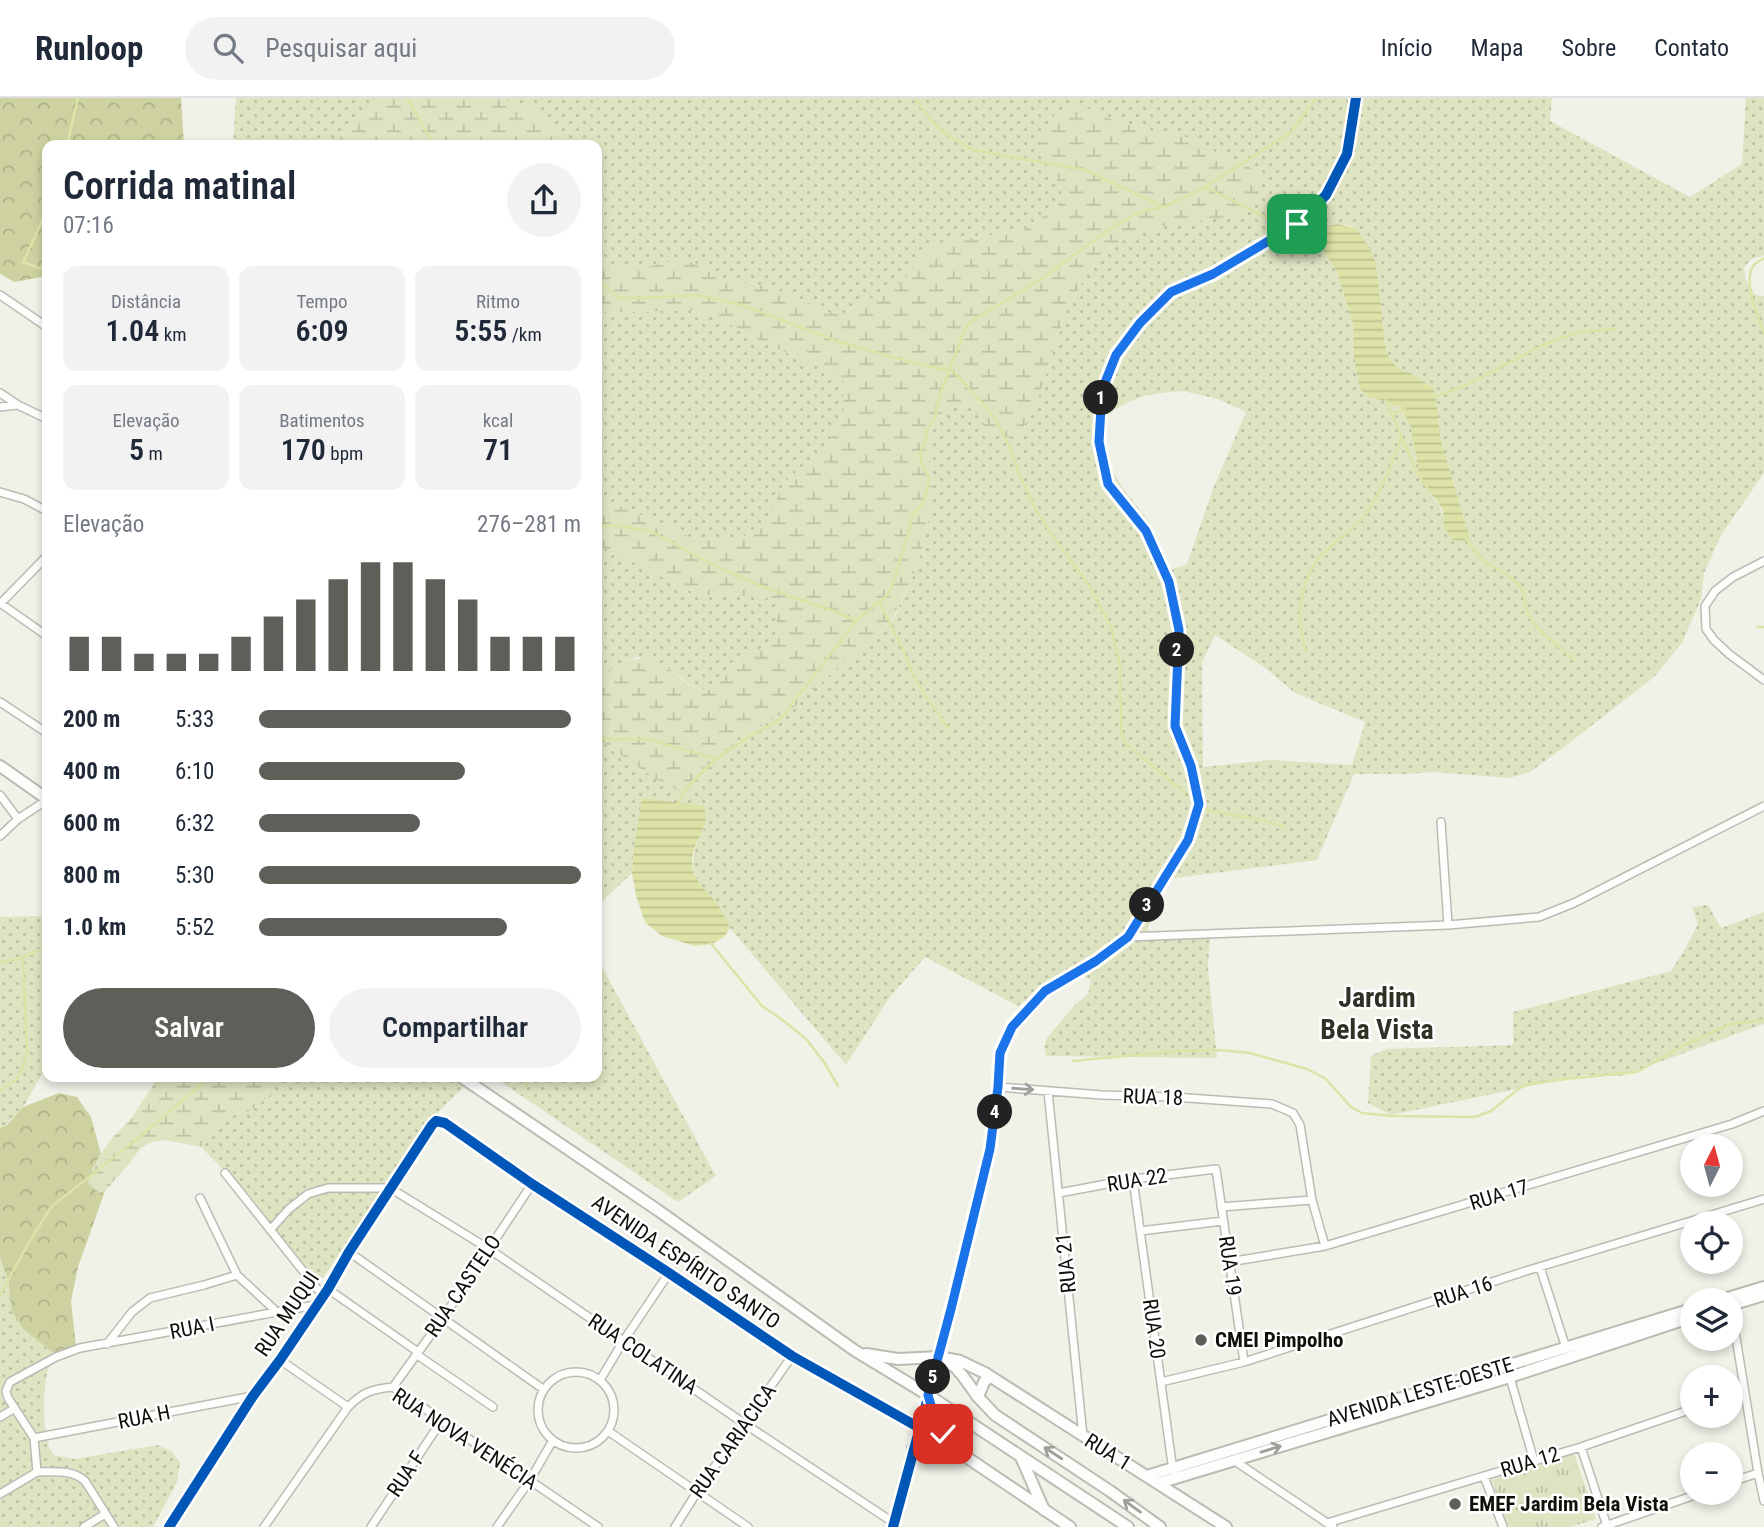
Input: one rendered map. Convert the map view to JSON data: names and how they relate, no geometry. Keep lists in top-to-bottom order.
{
  "streets": {
    "street": [
      "RUA 18",
      "RUA 22",
      "RUA 17",
      "AVENIDA ESPÍRITO SANTO",
      "RUA 21",
      "RUA 19",
      "RUA CASTELO",
      "RUA 16",
      "RUA MUQUI",
      "RUA I",
      "RUA 20",
      "RUA COLATINA",
      "AVENIDA LESTE-OESTE",
      "RUA H",
      "RUA NOVA VENÉCIA",
      "RUA CARIACICA",
      "RUA 1",
      "RUA 12",
      "RUA F"
    ]
  },
  "crossings": [
    ["RUA 18", "RUA 21"],
    ["RUA 22", "RUA 21"],
    ["RUA 22", "RUA 19"],
    ["RUA 22", "RUA 20"],
    ["RUA 17", "RUA 19"],
    ["AVENIDA ESPÍRITO SANTO", "RUA CASTELO"],
    ["AVENIDA ESPÍRITO SANTO", "RUA MUQUI"],
    ["AVENIDA ESPÍRITO SANTO", "RUA CARIACICA"],
    ["RUA 21", "RUA 1"],
    ["RUA 19", "RUA 16"],
    ["RUA CASTELO", "RUA COLATINA"],
    ["RUA CASTELO", "RUA NOVA VENÉCIA"],
    ["RUA 16", "RUA 20"],
    ["RUA MUQUI", "RUA I"],
    ["RUA MUQUI", "RUA COLATINA"],
    ["RUA MUQUI", "RUA H"],
    ["RUA 20", "AVENIDA LESTE-OESTE"],
    ["RUA COLATINA", "RUA CARIACICA"],
    ["AVENIDA LESTE-OESTE", "RUA 1"],
    ["RUA NOVA VENÉCIA", "RUA F"]
  ],
  "districts": ["Jardim Bela Vista"],
  "places": ["CMEI Pimpolho", "EMEF Jardim Bela Vista"],
  "north": "top",
  "page": {
    "header": "Runloop",
    "search": "Pesquisar aqui",
    "nav": [
      "Início",
      "Mapa",
      "Sobre",
      "Contato"
    ],
    "heading": ["Corrida matinal", "07:16"],
    "stats": [
      ["Distância", "1.04 km"],
      ["Tempo", "6:09"],
      ["Ritmo", "5:55 /km"],
      ["Elevação", "5 m"],
      ["Batimentos", "170 bpm"],
      ["kcal", "71"]
    ],
    "pins": [
      "1",
      "2",
      "3",
      "4",
      "5"
    ],
    "chart": ["Elevação", "276–281 m"],
    "list": [
      {
        "name": "200 m",
        "note": "5:33"
      },
      {
        "name": "400 m",
        "note": "6:10"
      },
      {
        "name": "600 m",
        "note": "6:32"
      },
      {
        "name": "800 m",
        "note": "5:30"
      },
      {
        "name": "1.0 km",
        "note": "5:52"
      }
    ],
    "buttons": ["Salvar", "Compartilhar"],
    "map_buttons": ["+", "−"]
  }
}
